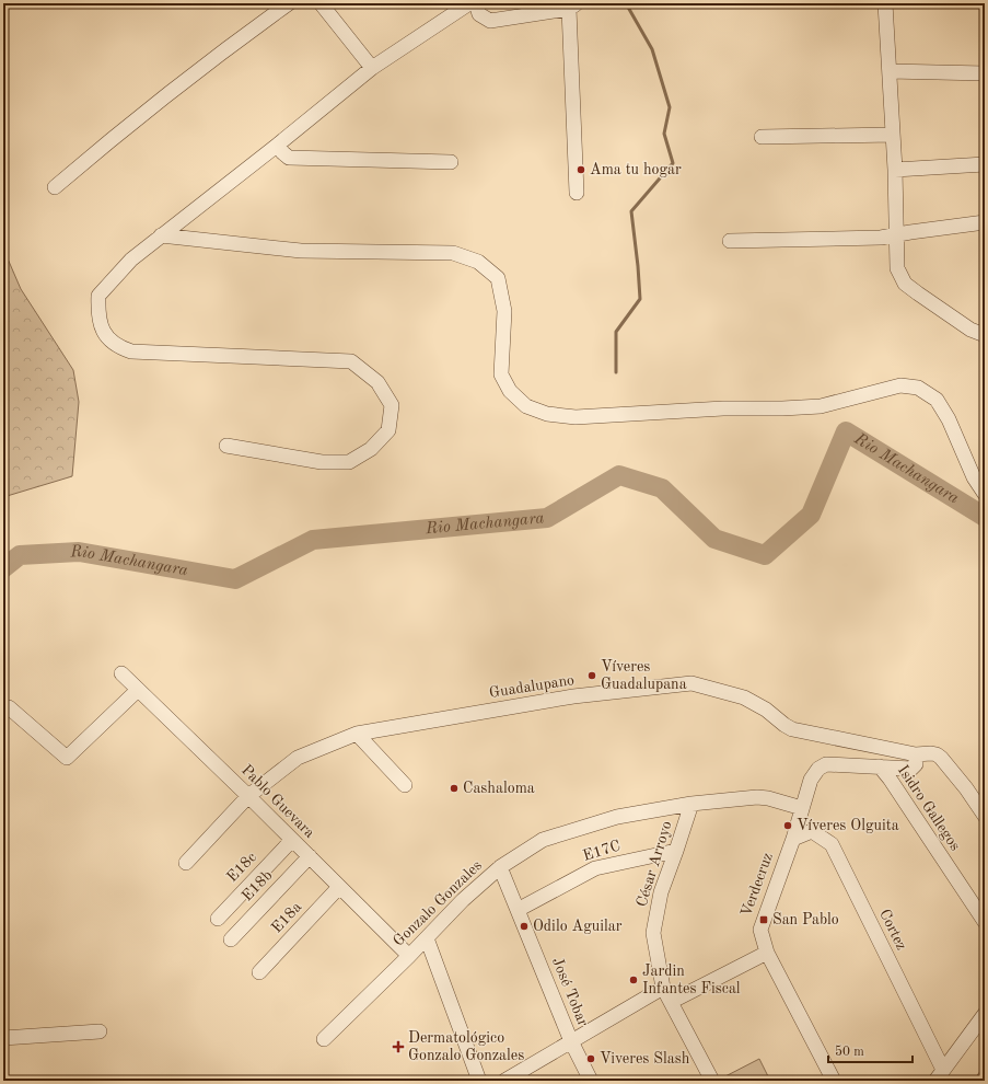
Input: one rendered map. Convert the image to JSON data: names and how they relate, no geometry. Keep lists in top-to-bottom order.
{
  "streets": {
    "street": [
      "Guadalupano",
      "Pablo Guevara",
      "Isidro Gallegos",
      "E17C",
      "César Arroyo",
      "E18c",
      "Verdecruz",
      "E18b",
      "Gonzalo Gonzales",
      "E18a",
      "Cortez",
      "José Tobar"
    ]
  },
  "crossings": [
    ["Guadalupano", "Pablo Guevara"],
    ["Pablo Guevara", "E18c"],
    ["Pablo Guevara", "E18b"],
    ["Pablo Guevara", "Gonzalo Gonzales"],
    ["Pablo Guevara", "E18a"],
    ["Isidro Gallegos", "Verdecruz"],
    ["E17C", "César Arroyo"],
    ["E17C", "José Tobar"],
    ["César Arroyo", "Gonzalo Gonzales"],
    ["Verdecruz", "Gonzalo Gonzales"],
    ["Verdecruz", "Cortez"],
    ["Gonzalo Gonzales", "José Tobar"]
  ],
  "water": ["Rio Machangara"],
  "places": {
    "other": [
      "Ama tu hogar",
      "Víveres Guadalupana",
      "Cashaloma",
      "Víveres Olguita",
      "Odilo Aguilar",
      "Jardin Infantes Fiscal",
      "Viveres Slash"
    ],
    "transit": ["San Pablo"],
    "health": ["Dermatológico Gonzalo Gonzales"]
  },
  "scale_bar": "50 m"
}
